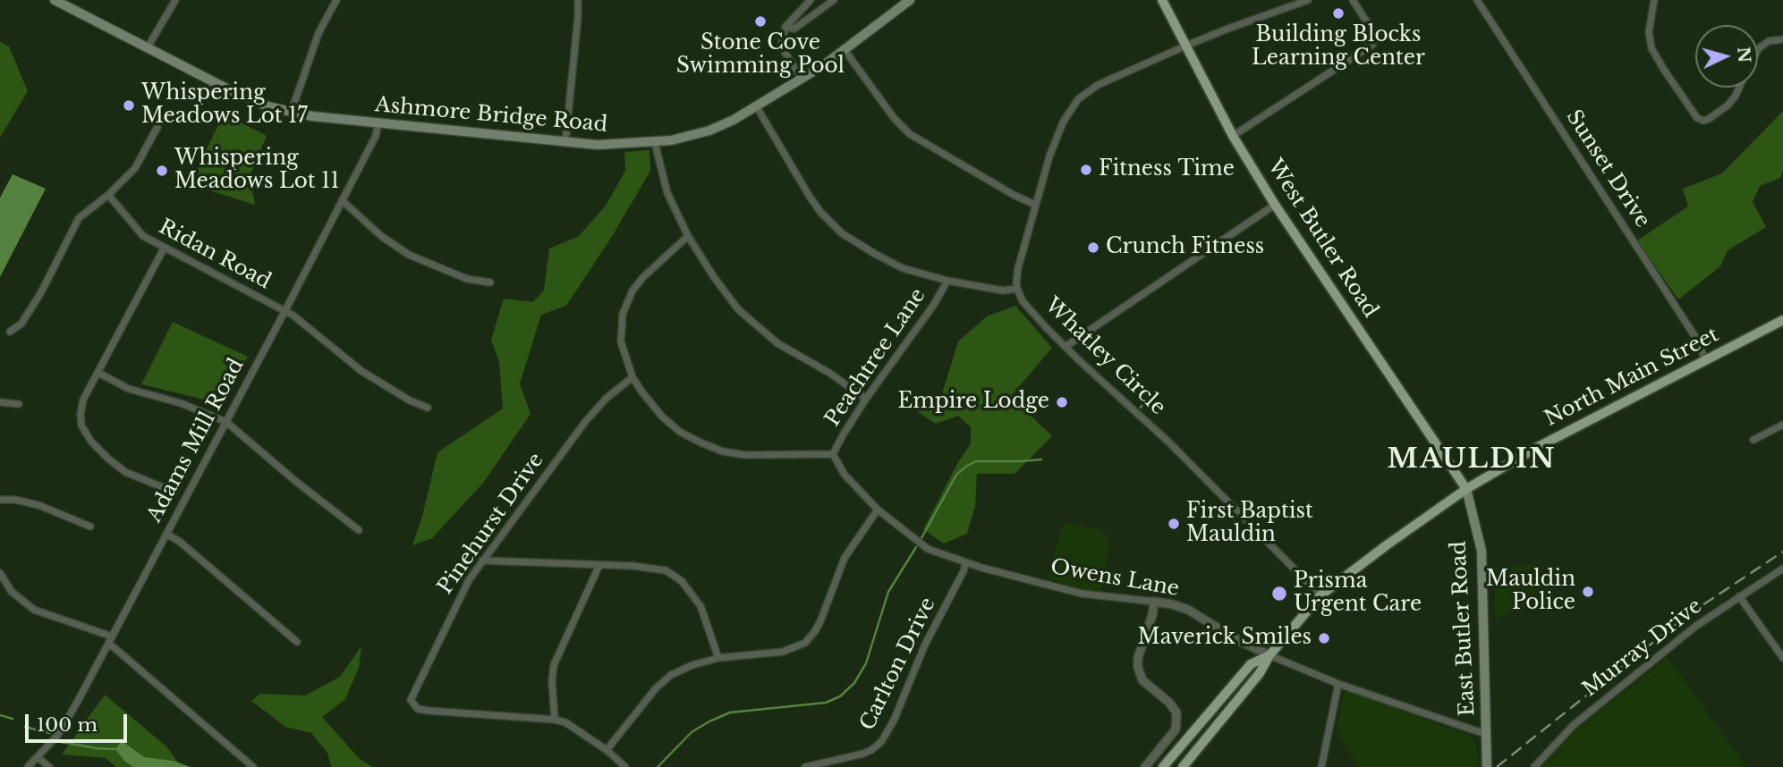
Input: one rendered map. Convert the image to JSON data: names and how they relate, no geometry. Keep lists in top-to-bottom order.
{
  "streets": {
    "main road": [
      "Ashmore Bridge Road",
      "West Butler Road",
      "North Main Street",
      "East Butler Road"
    ],
    "street": [
      "Sunset Drive",
      "Ridan Road",
      "Whatley Circle",
      "Peachtree Lane",
      "Adams Mill Road",
      "Pinehurst Drive",
      "Owens Lane",
      "Murray Drive",
      "Carlton Drive"
    ]
  },
  "crossings": [
    ["Ashmore Bridge Road", "Adams Mill Road"],
    ["Sunset Drive", "North Main Street"],
    ["West Butler Road", "North Main Street"],
    ["West Butler Road", "East Butler Road"],
    ["Ridan Road", "Adams Mill Road"],
    ["Whatley Circle", "North Main Street"],
    ["Peachtree Lane", "Owens Lane"],
    ["North Main Street", "Owens Lane"],
    ["North Main Street", "East Butler Road"],
    ["Owens Lane", "East Butler Road"],
    ["Owens Lane", "Carlton Drive"]
  ],
  "districts": ["MAULDIN"],
  "places": [
    "Building Blocks Learning Center",
    "Stone Cove Swimming Pool",
    "Whispering Meadows Lot 17",
    "Fitness Time",
    "Whispering Meadows Lot 11",
    "Crunch Fitness",
    "Empire Lodge",
    "First Baptist Mauldin",
    "Mauldin Police",
    "Prisma Urgent Care",
    "Maverick Smiles"
  ],
  "scale_bar": "100 m",
  "north": "right"
}
